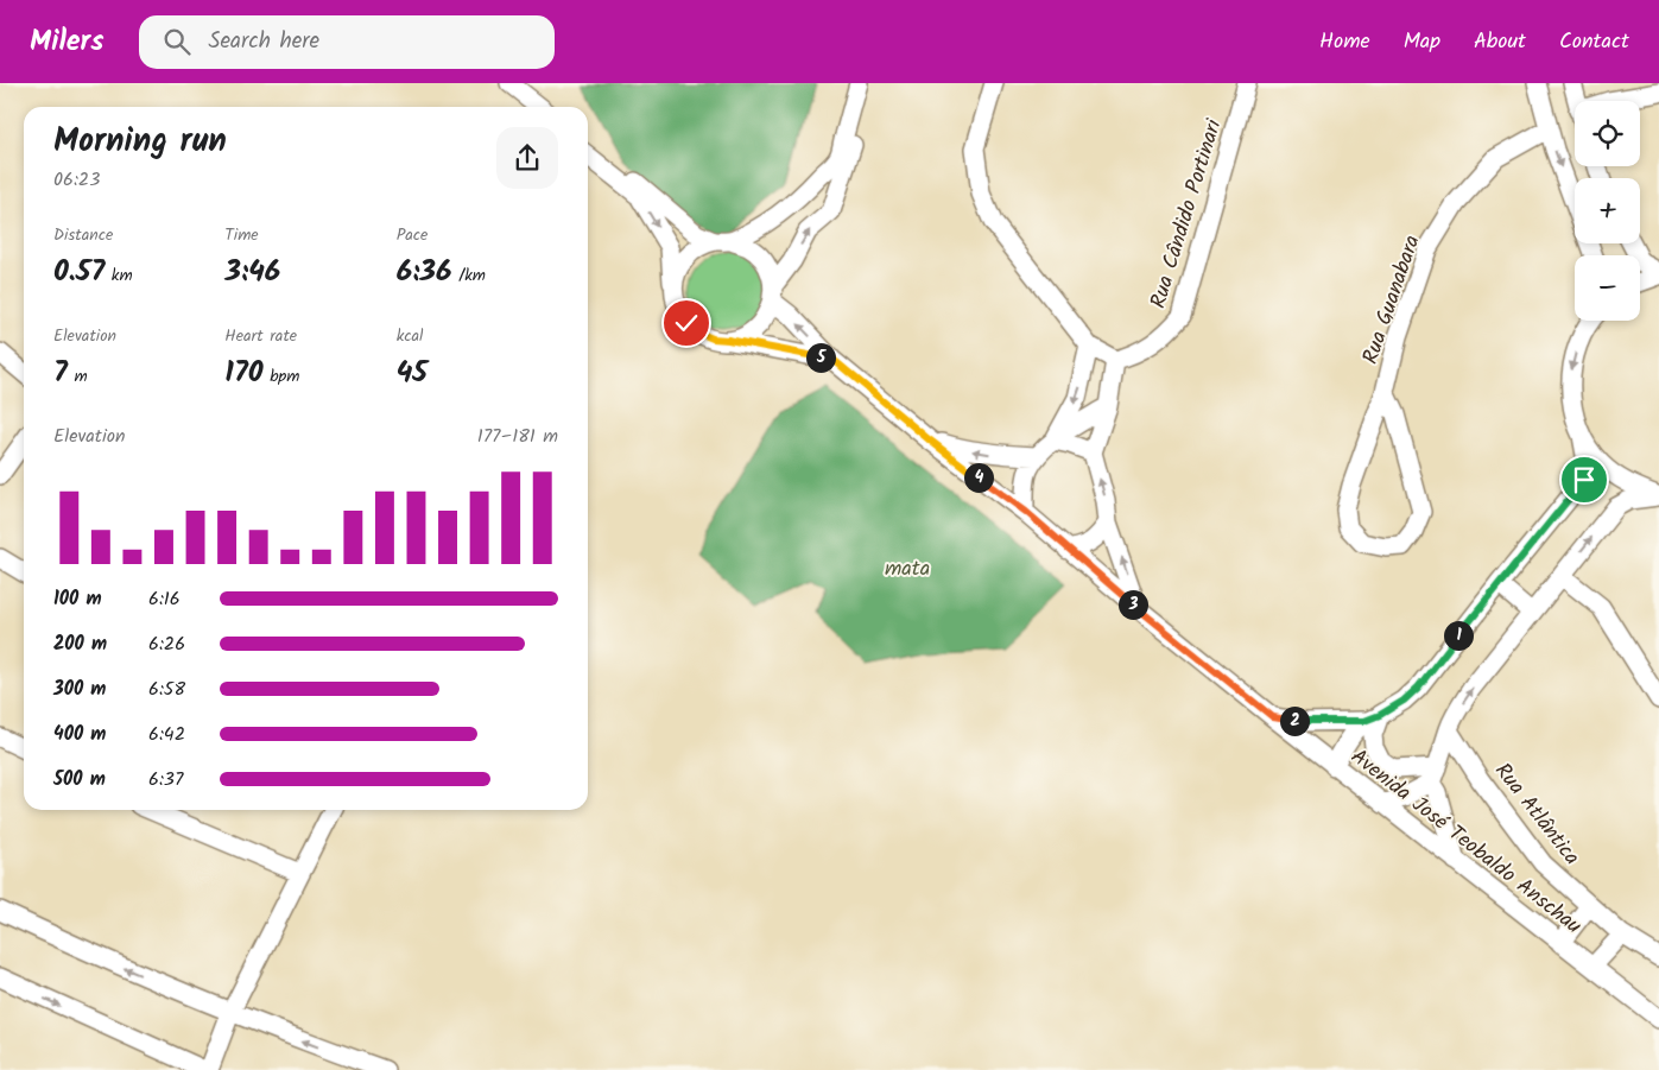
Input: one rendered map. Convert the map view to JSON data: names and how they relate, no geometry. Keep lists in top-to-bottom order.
{
  "streets": {
    "street": [
      "Rua Cândido Portinari",
      "Rua Guanabara",
      "Rua Atlântica",
      "Avenida José Teobaldo Anschau"
    ]
  },
  "parks": ["mata"],
  "page": {
    "header": "Milers",
    "search": "Search here",
    "nav": [
      "Home",
      "Map",
      "About",
      "Contact"
    ],
    "map_buttons": ["+", "−"],
    "heading": ["Morning run", "06:23"],
    "stats": [
      ["Distance", "0.57 km"],
      ["Time", "3:46"],
      ["Pace", "6:36 /km"],
      ["Elevation", "7 m"],
      ["Heart rate", "170 bpm"],
      ["kcal", "45"]
    ],
    "pins": [
      "5",
      "4",
      "3",
      "1",
      "2"
    ],
    "chart": ["Elevation", "177–181 m"],
    "list": [
      {
        "name": "100 m",
        "note": "6:16"
      },
      {
        "name": "200 m",
        "note": "6:26"
      },
      {
        "name": "300 m",
        "note": "6:58"
      },
      {
        "name": "400 m",
        "note": "6:42"
      },
      {
        "name": "500 m",
        "note": "6:37"
      }
    ]
  }
}
